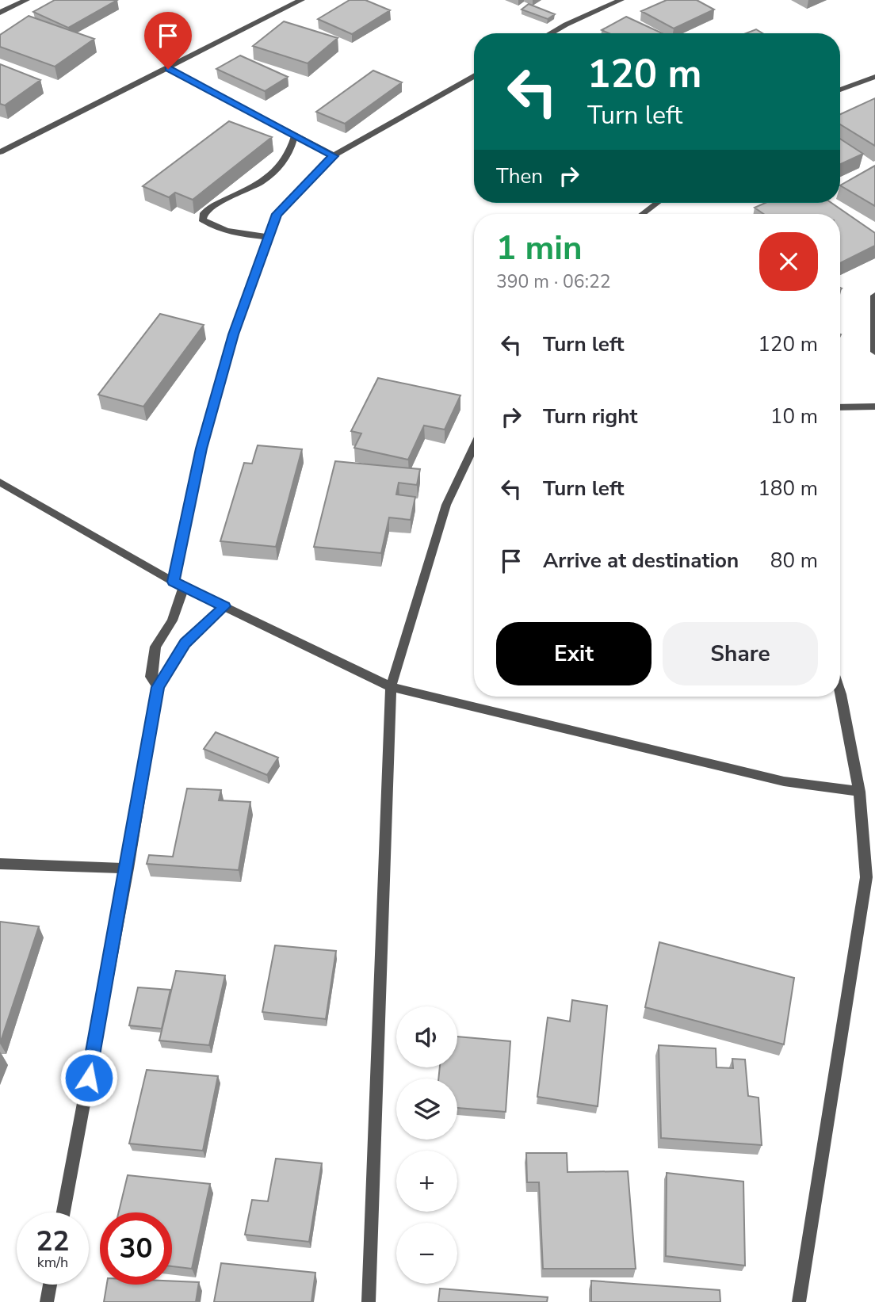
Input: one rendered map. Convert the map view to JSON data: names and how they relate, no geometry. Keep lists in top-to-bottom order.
{
  "page": {
    "turn": ["120 m", "Turn left"],
    "then": "Then",
    "heading": ["1 min", "390 m · 06:22"],
    "list": [
      {
        "name": "Turn left",
        "value": "120 m"
      },
      {
        "name": "Turn right",
        "value": "10 m"
      },
      {
        "name": "Turn left",
        "value": "180 m"
      },
      {
        "name": "Arrive at destination",
        "value": "80 m"
      }
    ],
    "buttons": ["Exit", "Share"],
    "map_buttons": ["+", "−"],
    "speed": "22 km/h",
    "limit": "30"
  }
}
